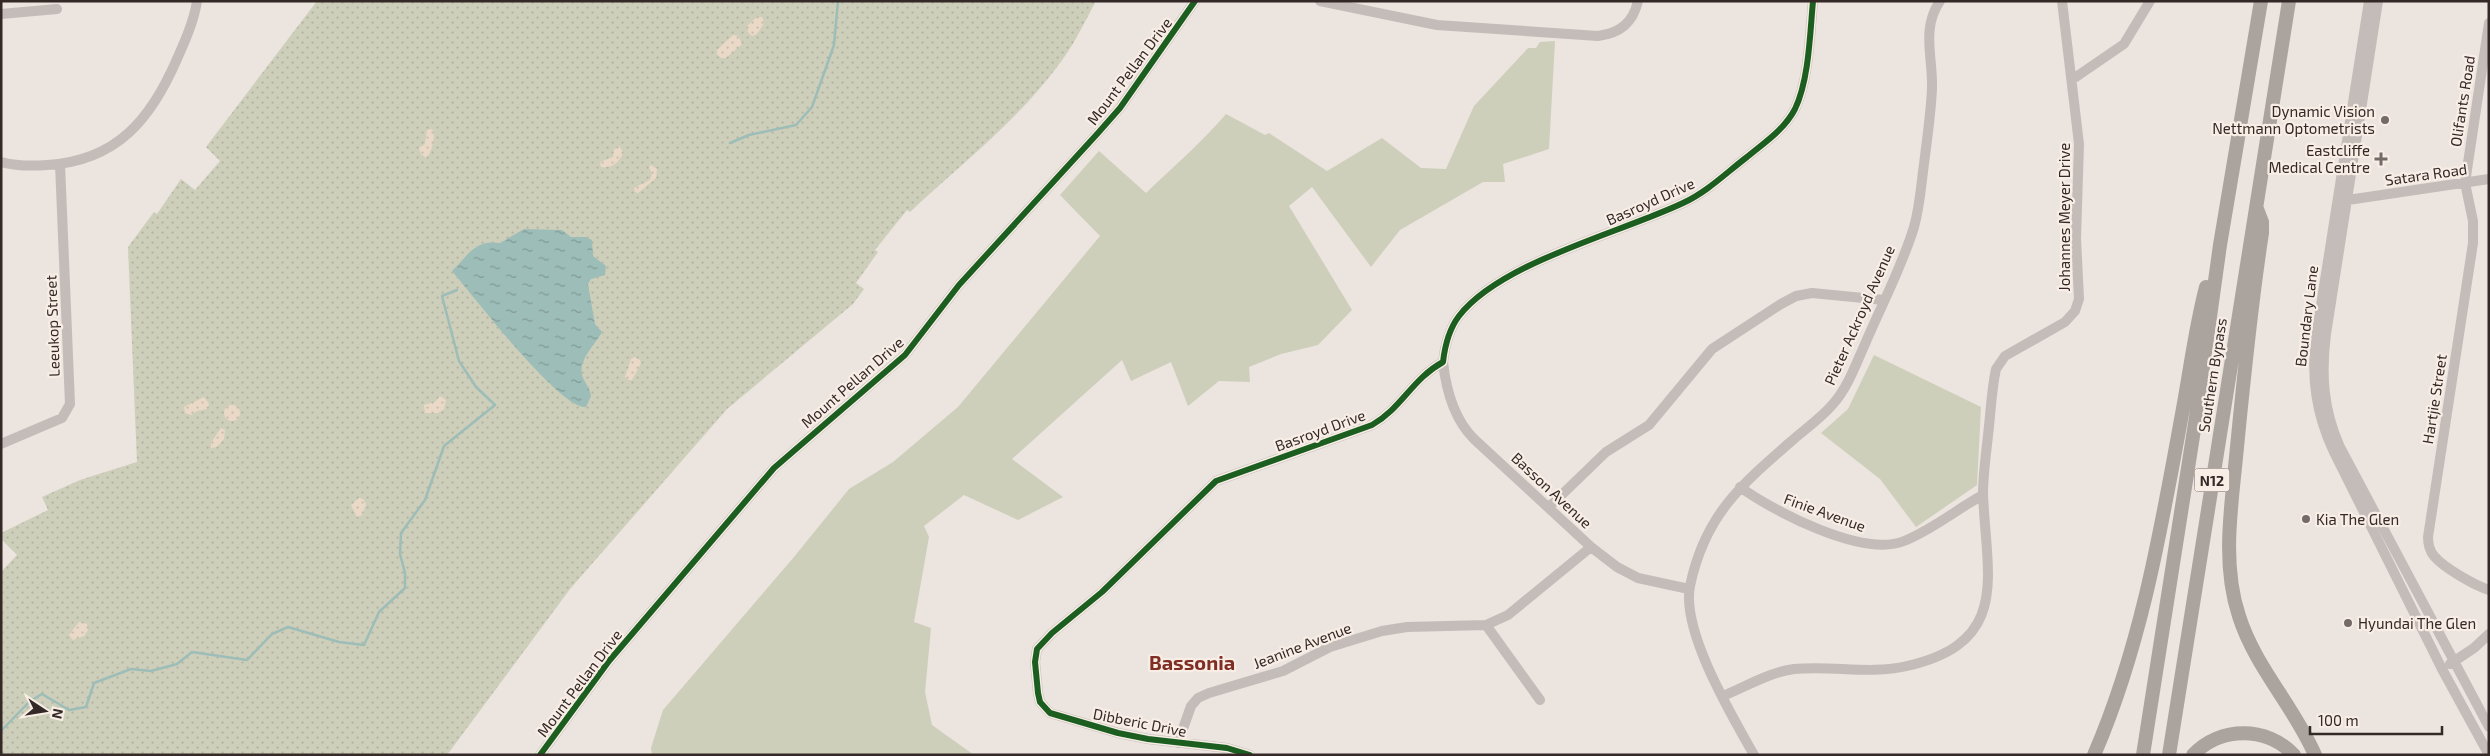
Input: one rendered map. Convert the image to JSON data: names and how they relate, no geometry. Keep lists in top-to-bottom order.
{
  "streets": {
    "highway": ["Southern Bypass", "N12"],
    "street": [
      "Mount Pellan Drive",
      "Olifants Road",
      "Satara Road",
      "Basroyd Drive",
      "Johannes Meyer Drive",
      "Pieter Ackroyd Avenue",
      "Boundary Lane",
      "Leeukop Street",
      "Hartjie Street",
      "Basson Avenue",
      "Finie Avenue",
      "Jeanine Avenue",
      "Dibberic Drive"
    ]
  },
  "crossings": [
    ["Olifants Road", "Satara Road"],
    ["Olifants Road", "Hartjie Street"],
    ["Satara Road", "Boundary Lane"],
    ["Satara Road", "Hartjie Street"],
    ["Basroyd Drive", "Basson Avenue"],
    ["Basroyd Drive", "Dibberic Drive"],
    ["Johannes Meyer Drive", "Pieter Ackroyd Avenue"],
    ["Johannes Meyer Drive", "Finie Avenue"],
    ["Pieter Ackroyd Avenue", "Basson Avenue"],
    ["Pieter Ackroyd Avenue", "Finie Avenue"],
    ["Basson Avenue", "Jeanine Avenue"],
    ["Jeanine Avenue", "Dibberic Drive"]
  ],
  "districts": ["Bassonia"],
  "places": {
    "other": ["Dynamic Vision Nettmann Optometrists", "Kia The Glen", "Hyundai The Glen"],
    "health": ["Eastcliffe Medical Centre"]
  },
  "scale_bar": "100 m",
  "north": "right"
}
